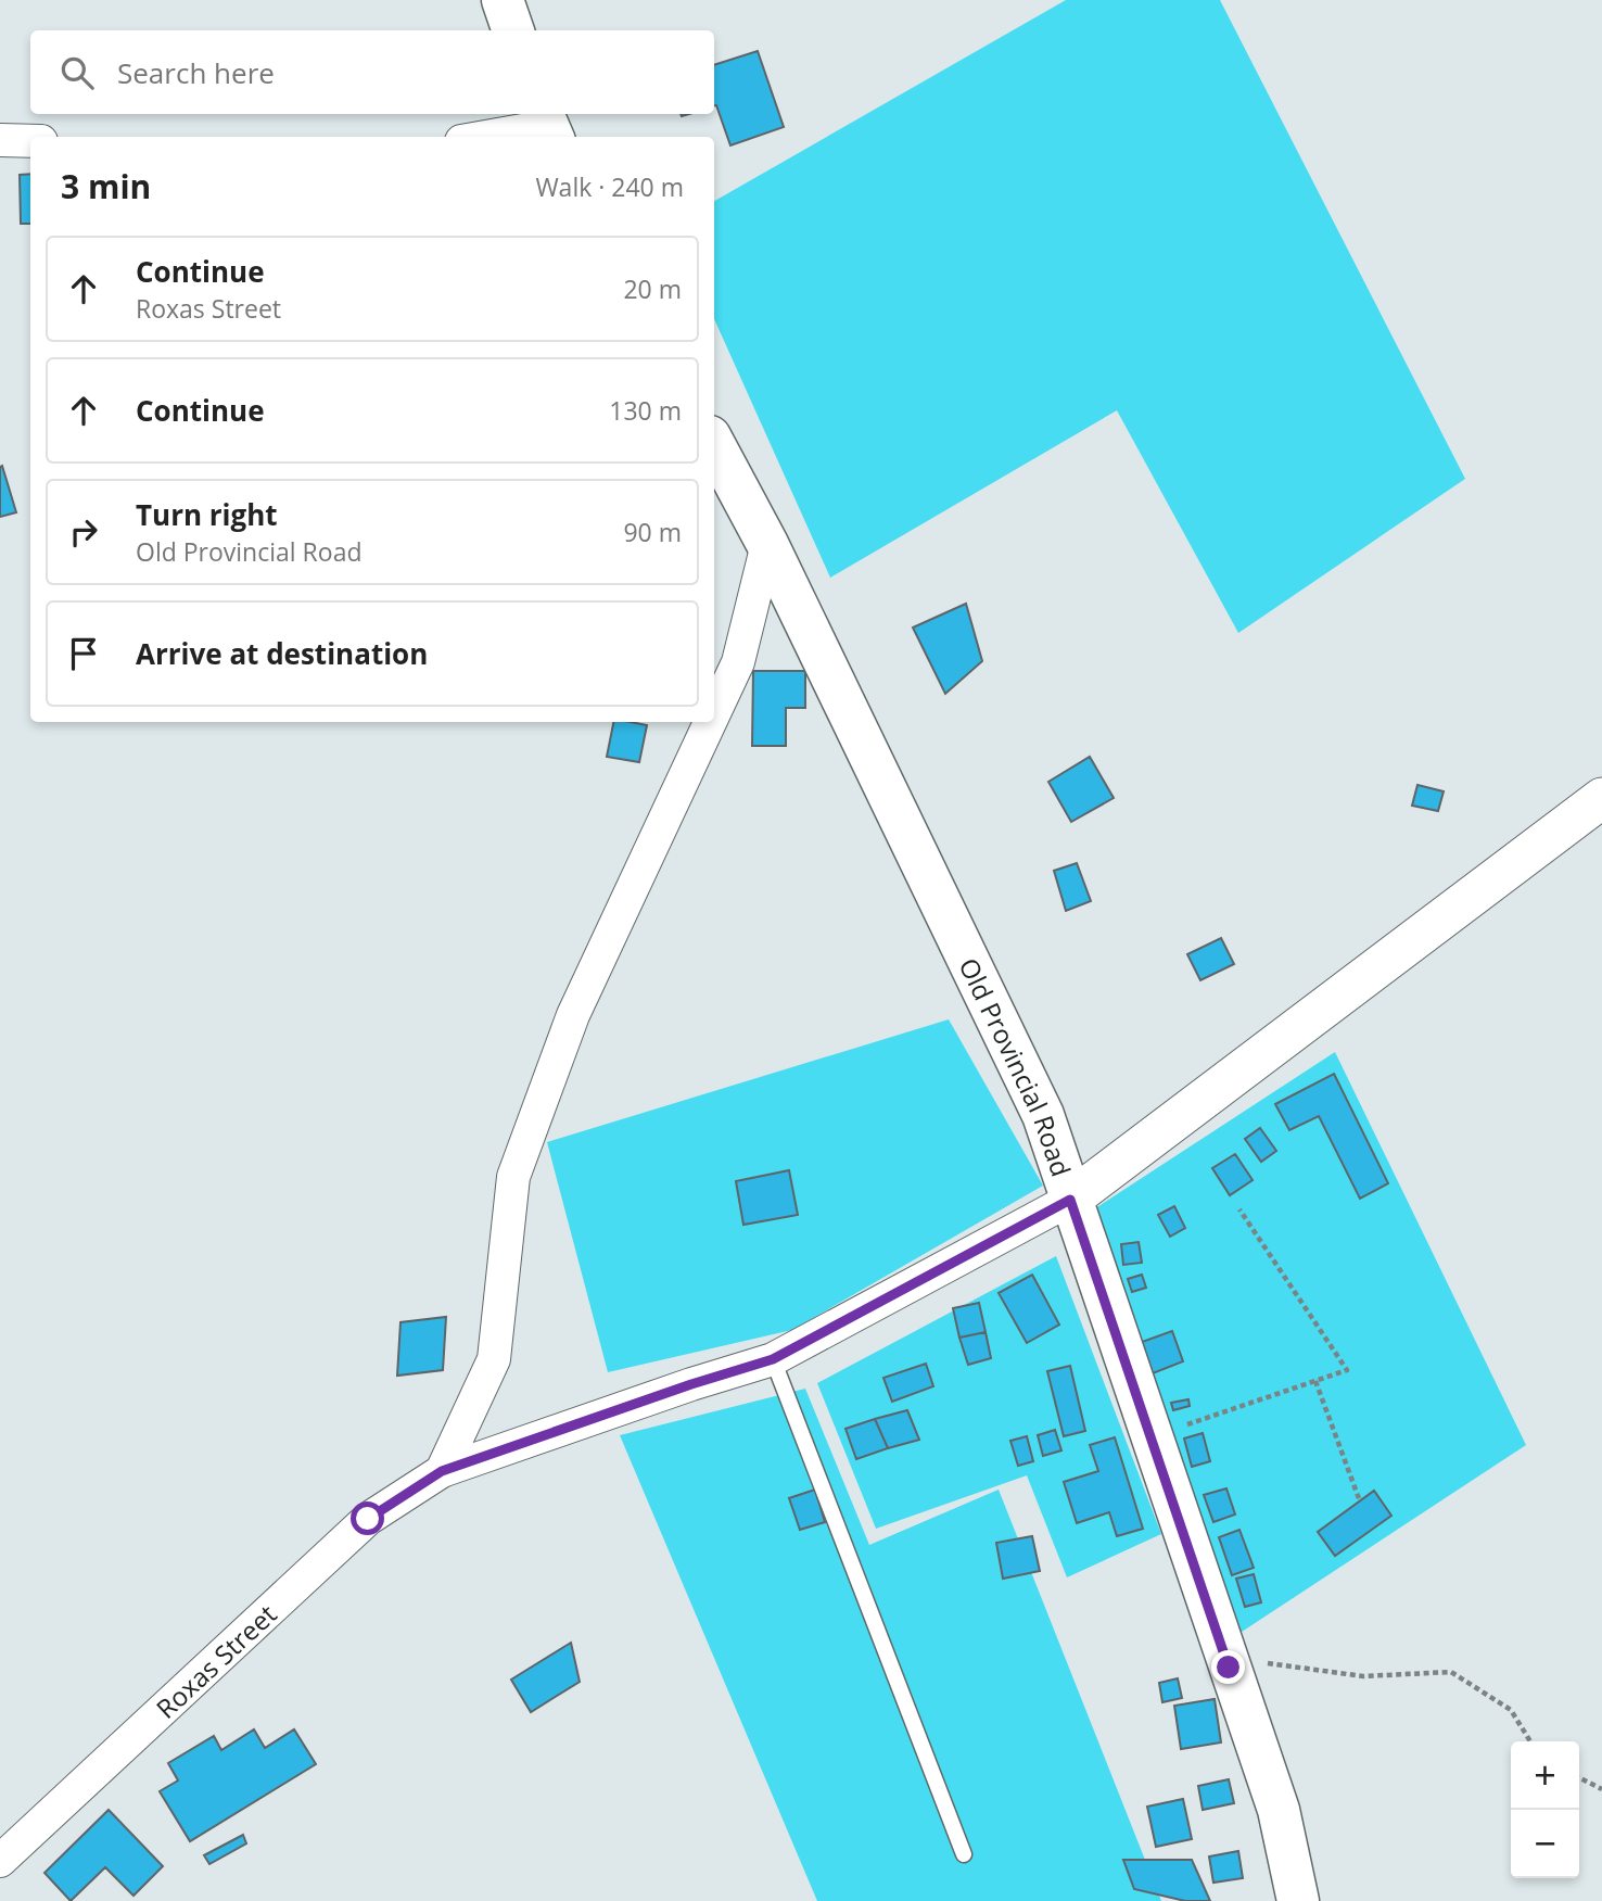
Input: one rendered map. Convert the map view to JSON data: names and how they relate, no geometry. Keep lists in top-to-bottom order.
{
  "streets": {
    "main road": ["Old Provincial Road"],
    "street": ["Roxas Street"]
  },
  "crossings": [
    ["Old Provincial Road", "Roxas Street"]
  ],
  "page": {
    "search": "Search here",
    "heading": ["3 min", "Walk · 240 m"],
    "list": [
      ["Continue", "Roxas Street", "20 m"],
      ["Continue", "130 m"],
      ["Turn right", "Old Provincial Road", "90 m"],
      "Arrive at destination"
    ],
    "map_buttons": ["+", "−"]
  }
}
